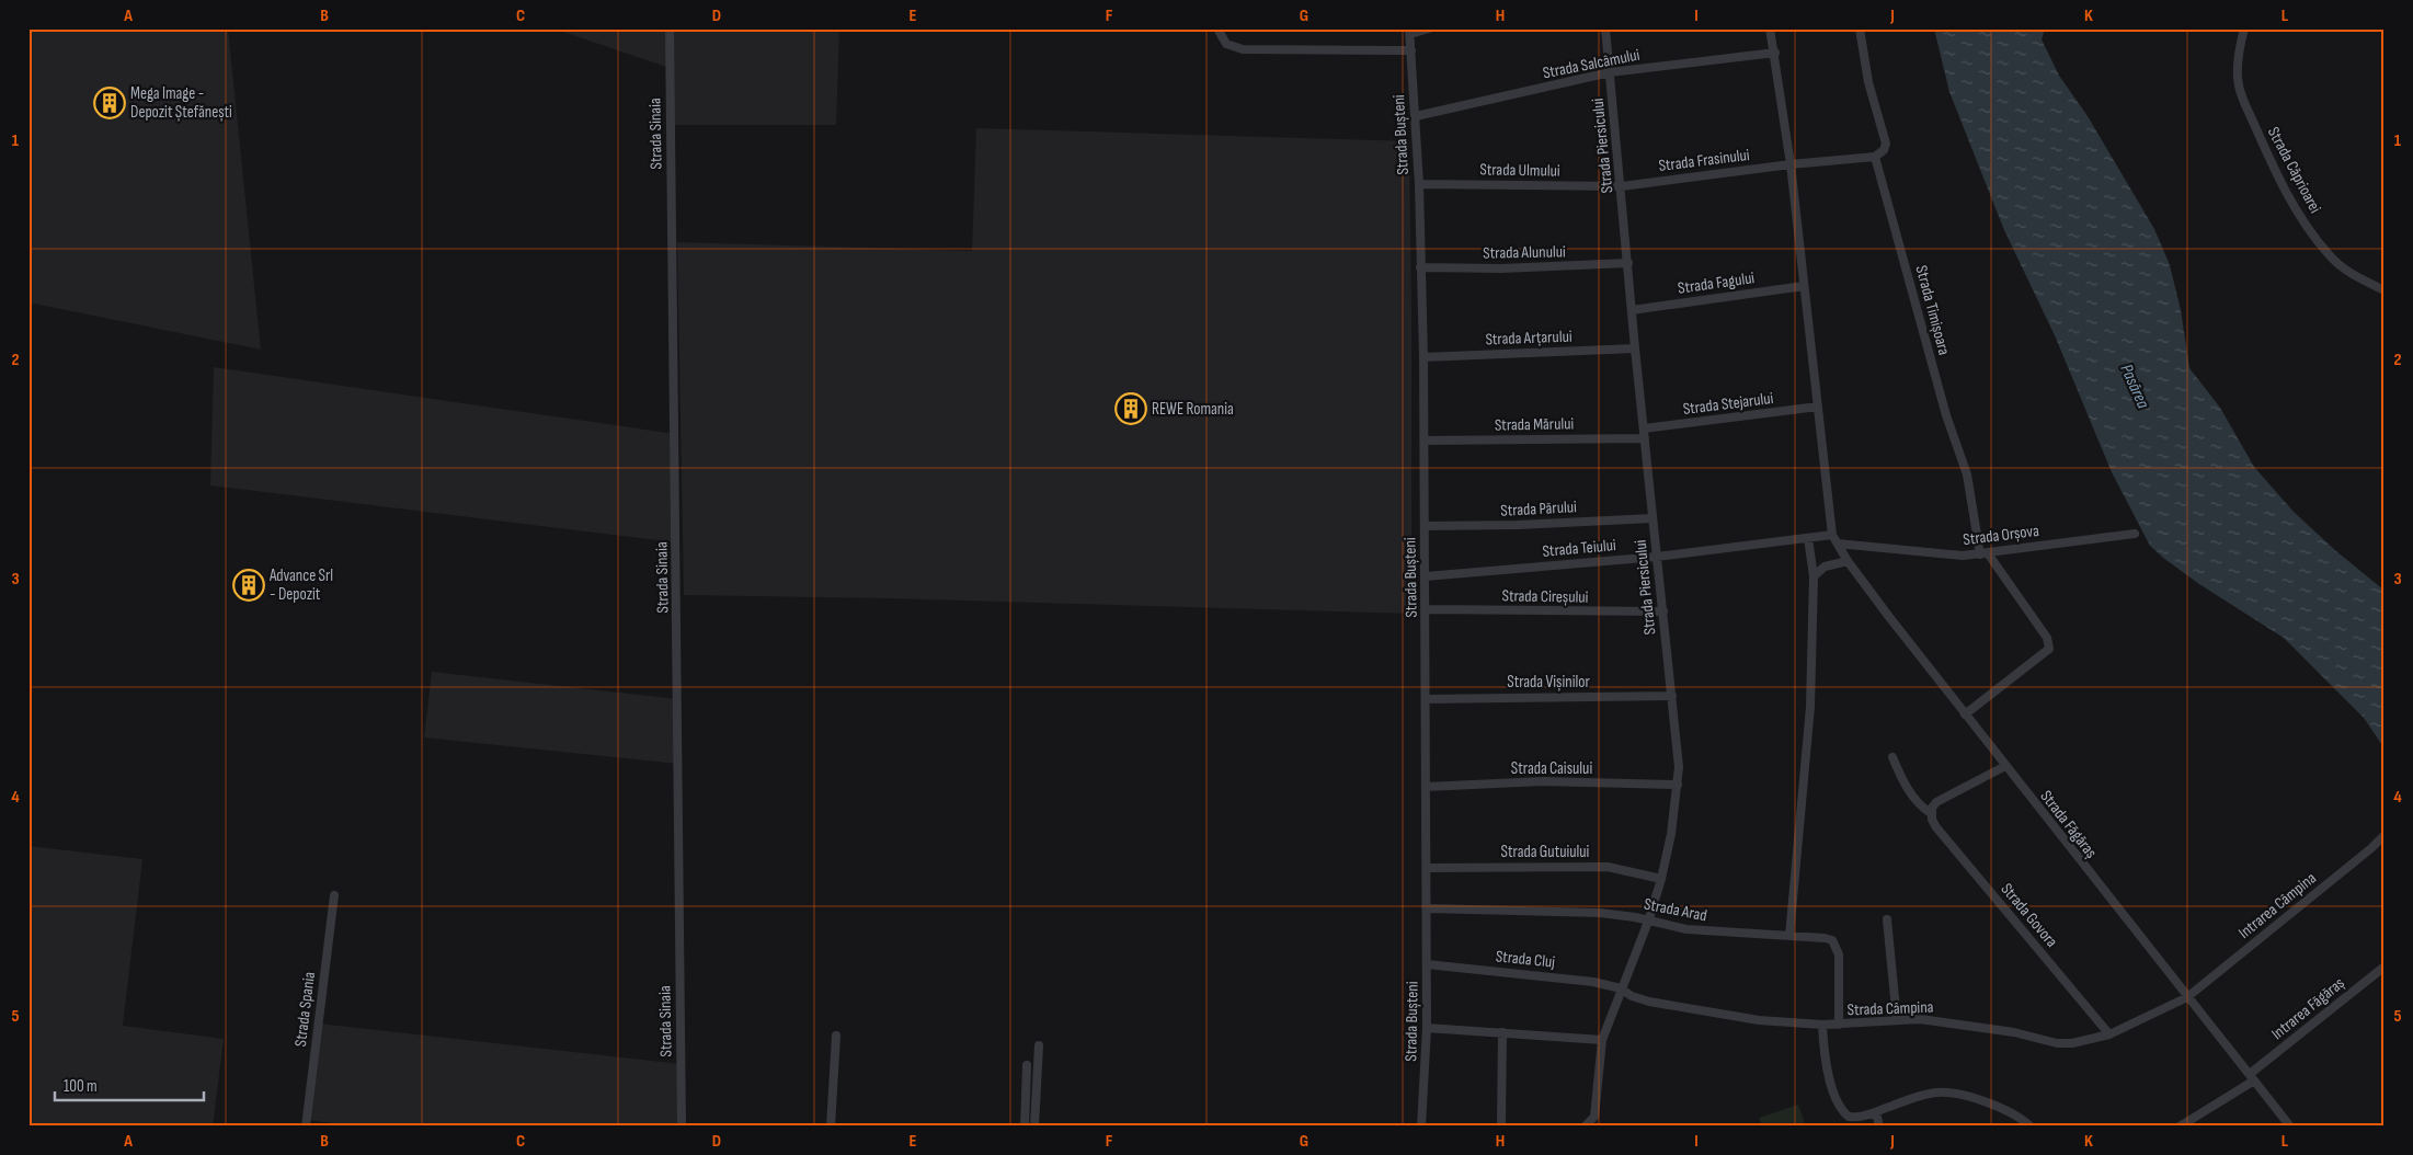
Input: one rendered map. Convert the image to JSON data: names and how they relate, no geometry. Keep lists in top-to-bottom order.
{
  "streets": {
    "street": [
      "Strada Salcâmului",
      "Strada Sinaia",
      "Strada Bușteni",
      "Strada Piersicului",
      "Strada Frasinului",
      "Strada Ulmului",
      "Strada Căprioarei",
      "Strada Alunului",
      "Strada Fagului",
      "Strada Timișoara",
      "Strada Arțarului",
      "Strada Stejarului",
      "Strada Mărului",
      "Strada Părului",
      "Strada Orșova",
      "Strada Teiului",
      "Strada Cireșului",
      "Strada Vișinilor",
      "Strada Caisului",
      "Strada Făgăraș",
      "Strada Gutuiului",
      "Intrarea Câmpina",
      "Strada Arad",
      "Strada Govora",
      "Strada Cluj",
      "Strada Câmpina",
      "Intrarea Făgăraș",
      "Strada Spania"
    ]
  },
  "crossings": [
    ["Strada Salcâmului", "Strada Bușteni"],
    ["Strada Salcâmului", "Strada Piersicului"],
    ["Strada Bușteni", "Strada Ulmului"],
    ["Strada Bușteni", "Strada Alunului"],
    ["Strada Bușteni", "Strada Arțarului"],
    ["Strada Bușteni", "Strada Mărului"],
    ["Strada Bușteni", "Strada Părului"],
    ["Strada Bușteni", "Strada Teiului"],
    ["Strada Bușteni", "Strada Cireșului"],
    ["Strada Bușteni", "Strada Vișinilor"],
    ["Strada Bușteni", "Strada Caisului"],
    ["Strada Bușteni", "Strada Gutuiului"],
    ["Strada Bușteni", "Strada Arad"],
    ["Strada Bușteni", "Strada Cluj"],
    ["Strada Piersicului", "Strada Frasinului"],
    ["Strada Piersicului", "Strada Ulmului"],
    ["Strada Piersicului", "Strada Alunului"],
    ["Strada Piersicului", "Strada Fagului"],
    ["Strada Piersicului", "Strada Arțarului"],
    ["Strada Piersicului", "Strada Stejarului"],
    ["Strada Piersicului", "Strada Mărului"],
    ["Strada Piersicului", "Strada Părului"],
    ["Strada Piersicului", "Strada Teiului"],
    ["Strada Piersicului", "Strada Cireșului"],
    ["Strada Piersicului", "Strada Vișinilor"],
    ["Strada Piersicului", "Strada Caisului"],
    ["Strada Piersicului", "Strada Gutuiului"],
    ["Strada Piersicului", "Strada Arad"],
    ["Strada Piersicului", "Strada Cluj"],
    ["Strada Piersicului", "Strada Câmpina"],
    ["Strada Frasinului", "Strada Ulmului"],
    ["Strada Timișoara", "Strada Orșova"],
    ["Strada Timișoara", "Strada Făgăraș"],
    ["Strada Stejarului", "Strada Mărului"],
    ["Strada Orșova", "Strada Făgăraș"],
    ["Strada Teiului", "Strada Făgăraș"],
    ["Strada Făgăraș", "Intrarea Câmpina"],
    ["Strada Făgăraș", "Strada Câmpina"],
    ["Strada Făgăraș", "Intrarea Făgăraș"],
    ["Intrarea Câmpina", "Strada Câmpina"],
    ["Strada Arad", "Strada Câmpina"],
    ["Strada Govora", "Strada Câmpina"],
    ["Strada Cluj", "Strada Câmpina"]
  ],
  "water": ["Pasărea"],
  "places": {
    "building": ["Mega Image - Depozit Ștefănești", "REWE Romania", "Advance Srl - Depozit"]
  },
  "scale_bar": "100 m",
  "grid": {
    "columns": [
      "A",
      "B",
      "C",
      "D",
      "E",
      "F",
      "G",
      "H",
      "I",
      "J",
      "K",
      "L"
    ],
    "rows": [
      "1",
      "2",
      "3",
      "4",
      "5"
    ]
  }
}
